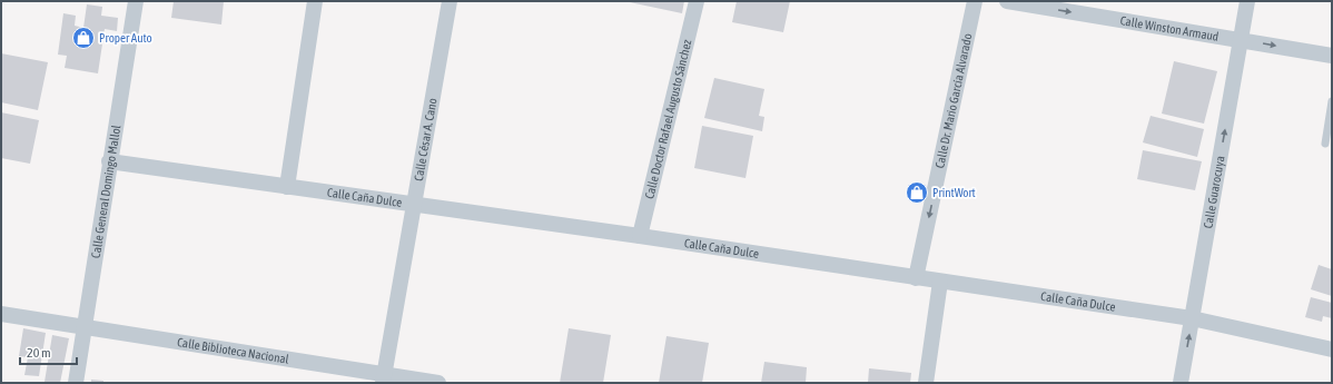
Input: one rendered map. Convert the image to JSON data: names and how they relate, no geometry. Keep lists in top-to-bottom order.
{
  "streets": {
    "street": [
      "Calle Winston Armaud",
      "Calle Dr. Mario García Alvarado",
      "Calle Doctor Rafael Augusto Sánchez",
      "Calle César A. Cano",
      "Calle General Domingo Mallol",
      "Calle Guarocuya",
      "Calle Caña Dulce",
      "Calle Biblioteca Nacional"
    ]
  },
  "crossings": [
    ["Calle Winston Armaud", "Calle Guarocuya"],
    ["Calle Dr. Mario García Alvarado", "Calle Caña Dulce"],
    ["Calle Doctor Rafael Augusto Sánchez", "Calle Caña Dulce"],
    ["Calle César A. Cano", "Calle Caña Dulce"],
    ["Calle César A. Cano", "Calle Biblioteca Nacional"],
    ["Calle General Domingo Mallol", "Calle Caña Dulce"],
    ["Calle General Domingo Mallol", "Calle Biblioteca Nacional"],
    ["Calle Guarocuya", "Calle Caña Dulce"]
  ],
  "one_way": ["Calle Winston Armaud", "Calle Dr. Mario García Alvarado", "Calle Guarocuya"],
  "places": {
    "shop": ["Proper Auto", "PrintWort"]
  },
  "scale_bar": "20 m"
}
